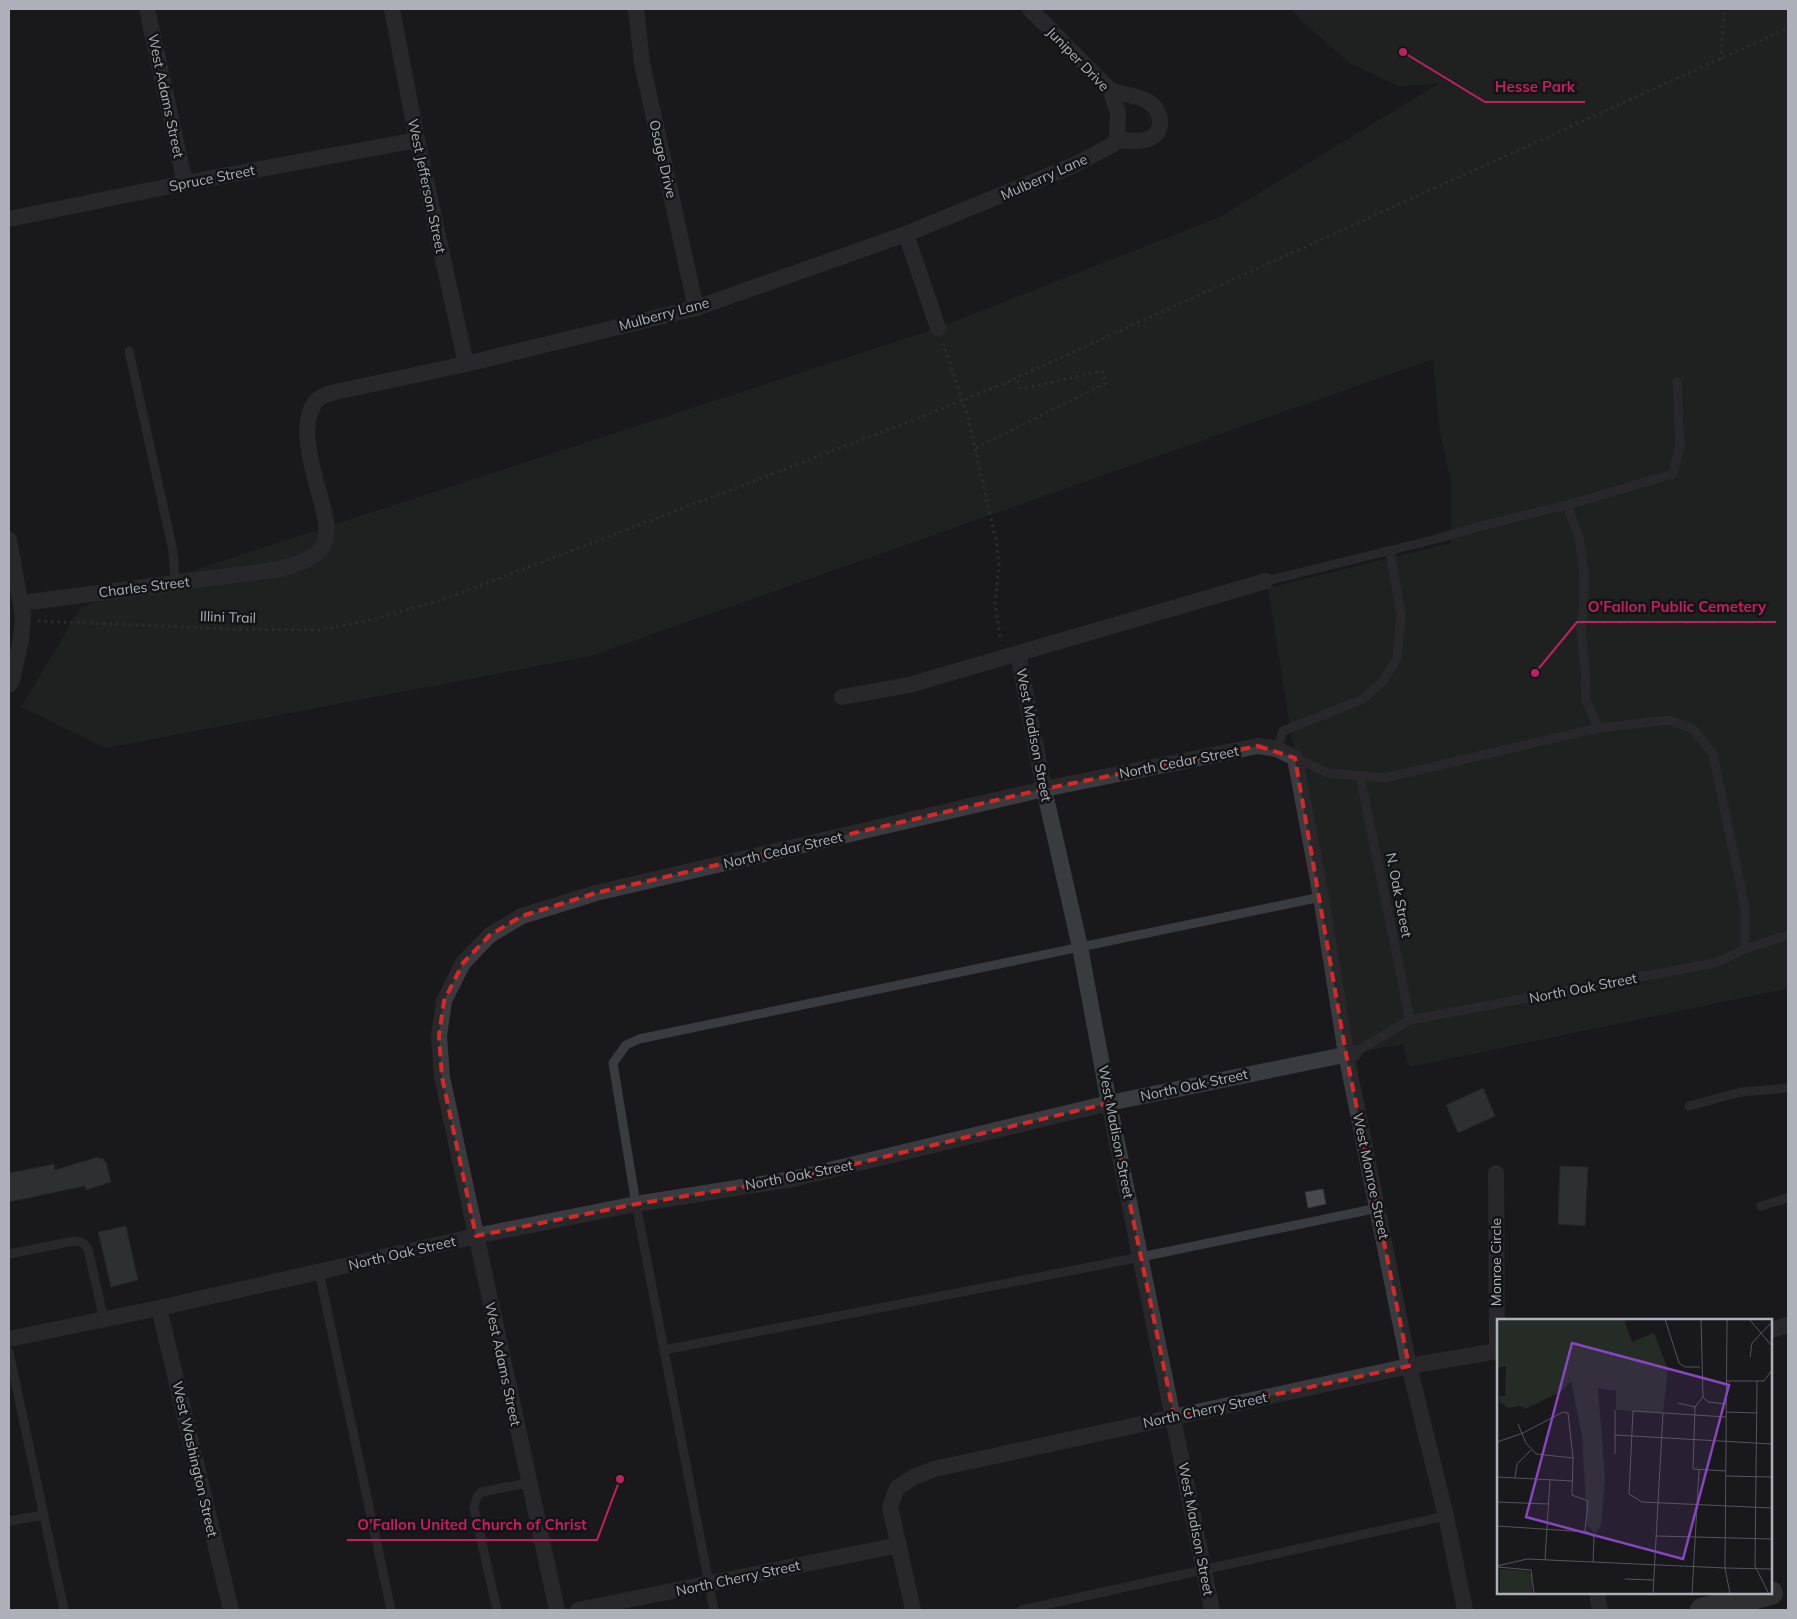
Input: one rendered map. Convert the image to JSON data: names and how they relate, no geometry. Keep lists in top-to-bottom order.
{
  "streets": {
    "street": [
      "Juniper Drive",
      "West Adams Street",
      "Osage Drive",
      "Mulberry Lane",
      "Spruce Street",
      "West Jefferson Street",
      "Charles Street",
      "West Madison Street",
      "North Cedar Street",
      "North Oak Street",
      "West Monroe Street",
      "Monroe Circle",
      "North Cherry Street",
      "West Washington Street"
    ],
    "lane": ["N. Oak Street"],
    "path": ["Illini Trail"]
  },
  "crossings": [
    ["Juniper Drive", "Mulberry Lane"],
    ["West Adams Street", "Spruce Street"],
    ["West Adams Street", "North Cedar Street"],
    ["West Adams Street", "North Oak Street"],
    ["Osage Drive", "Mulberry Lane"],
    ["Mulberry Lane", "West Jefferson Street"],
    ["Mulberry Lane", "Charles Street"],
    ["Spruce Street", "West Jefferson Street"],
    ["Charles Street", "Illini Trail"],
    ["West Madison Street", "North Cedar Street"],
    ["West Madison Street", "North Oak Street"],
    ["West Madison Street", "North Cherry Street"],
    ["N. Oak Street", "North Oak Street"],
    ["North Oak Street", "West Monroe Street"],
    ["North Oak Street", "West Washington Street"],
    ["West Monroe Street", "North Cherry Street"]
  ],
  "places": ["Hesse Park", "O'Fallon Public Cemetery", "O'Fallon United Church of Christ"]
}
